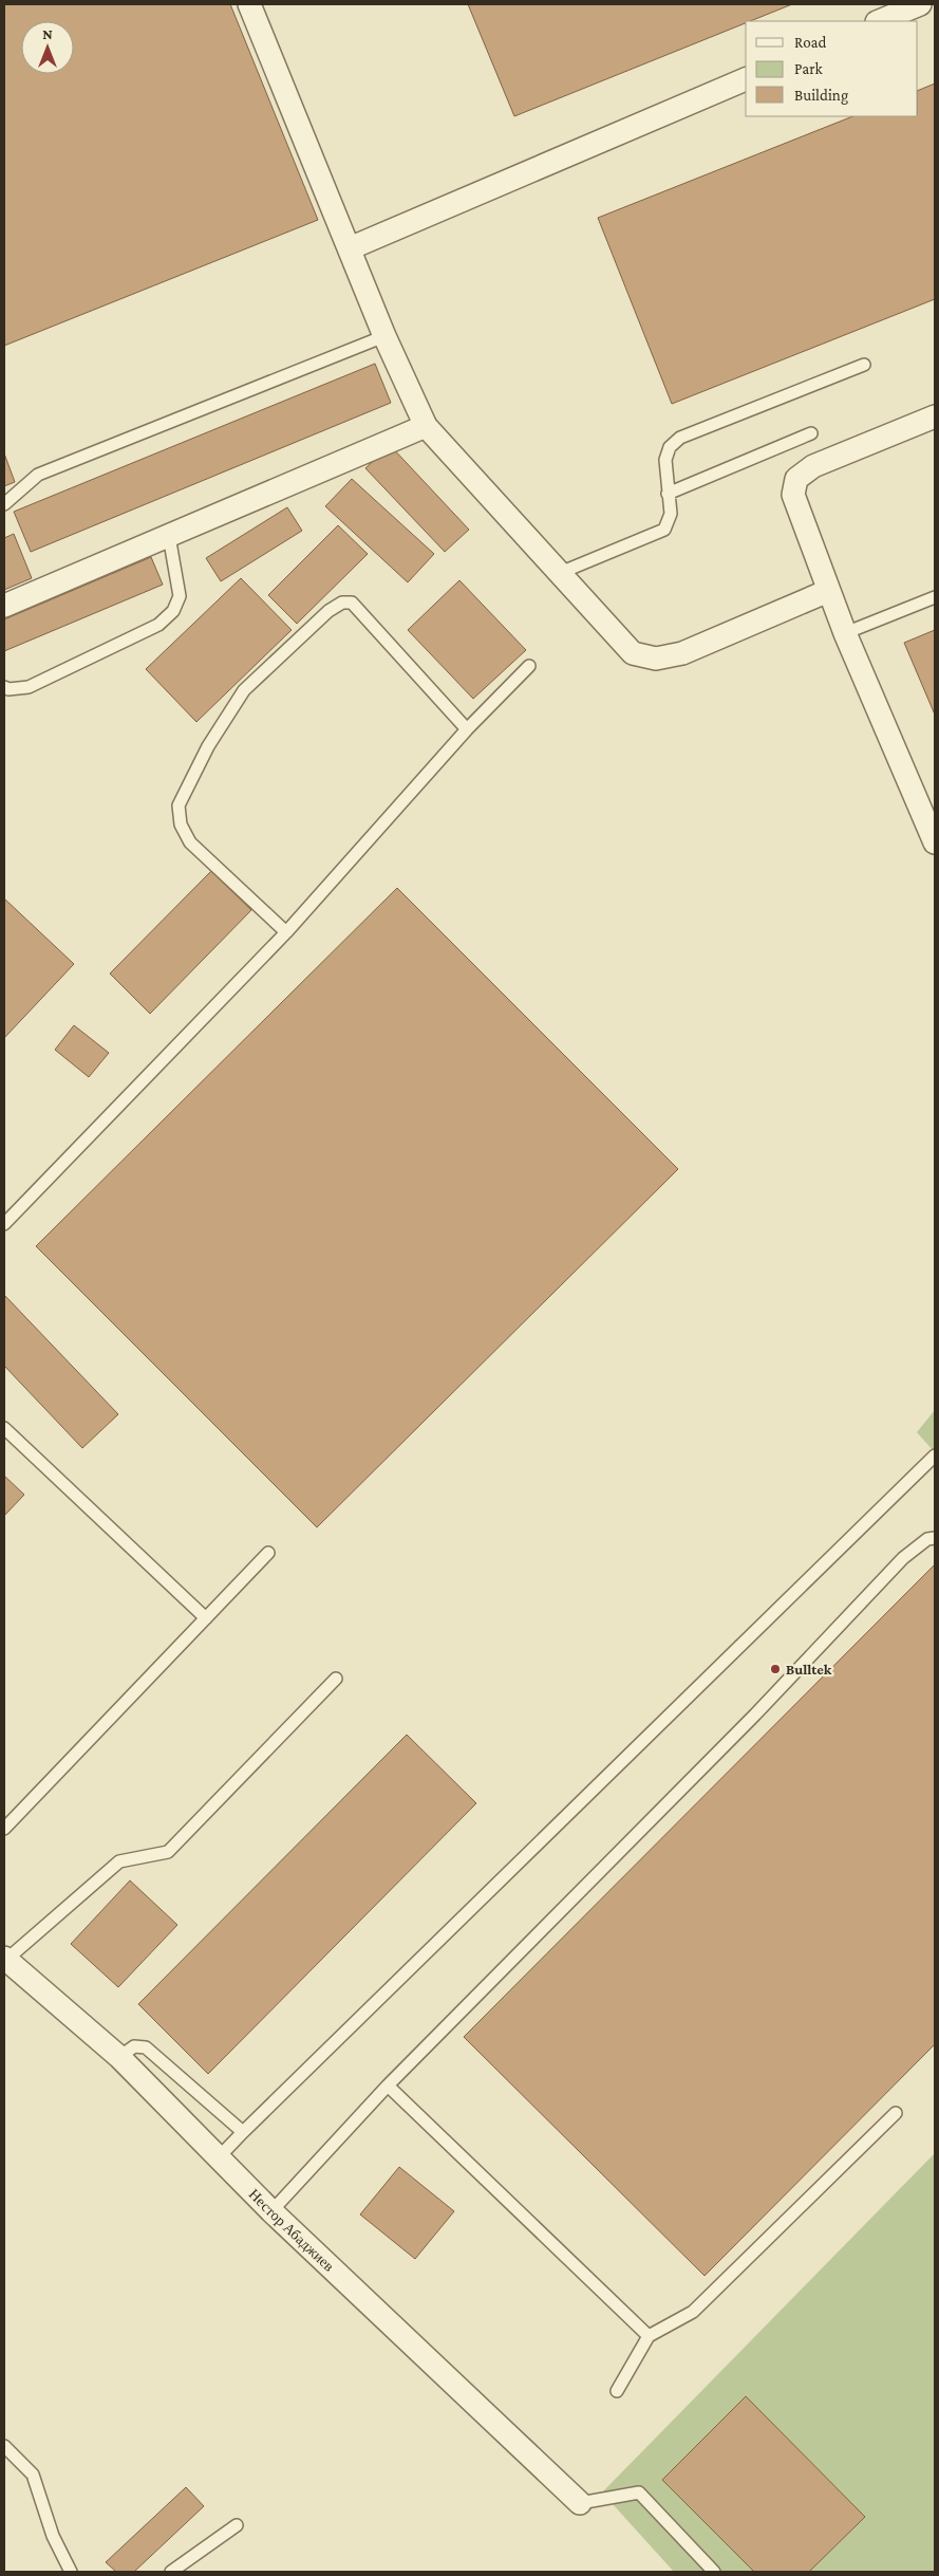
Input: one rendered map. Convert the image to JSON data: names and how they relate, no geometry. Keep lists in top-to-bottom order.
{
  "streets": {
    "street": ["Нестор Абаджиев"]
  },
  "places": ["Bulltek"],
  "legend": ["Road", "Park", "Building"],
  "north": "top"
}
